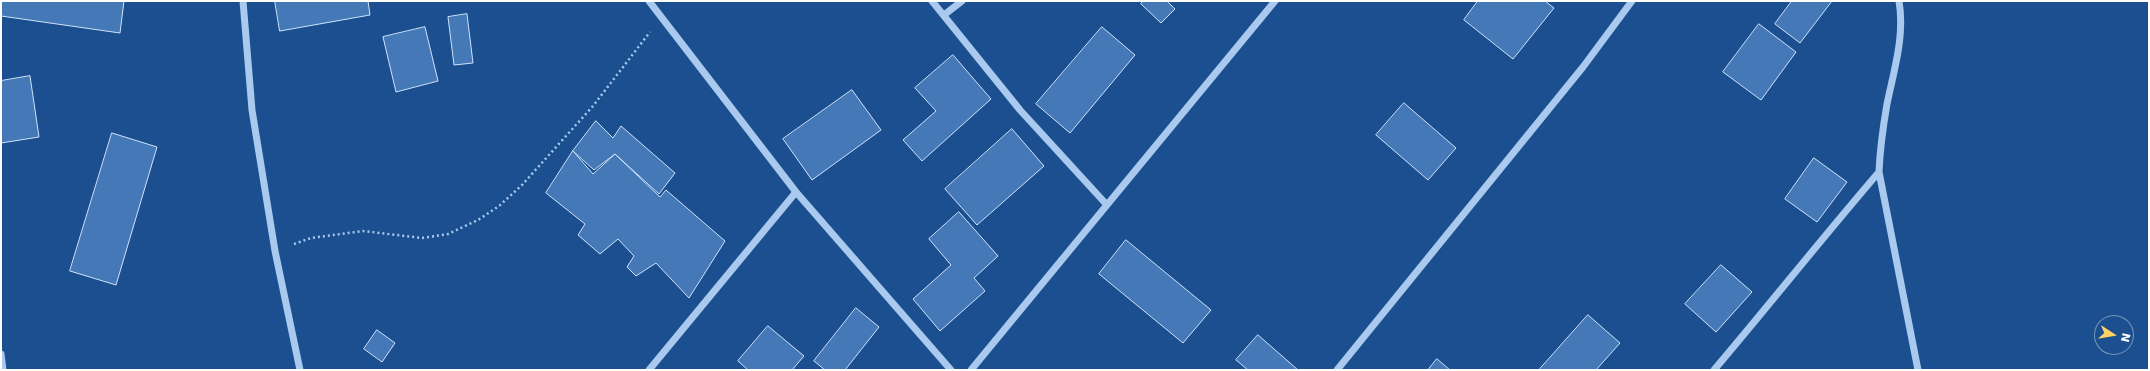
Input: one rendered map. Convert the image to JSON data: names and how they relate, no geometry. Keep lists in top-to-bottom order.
{
  "north": "right"
}
